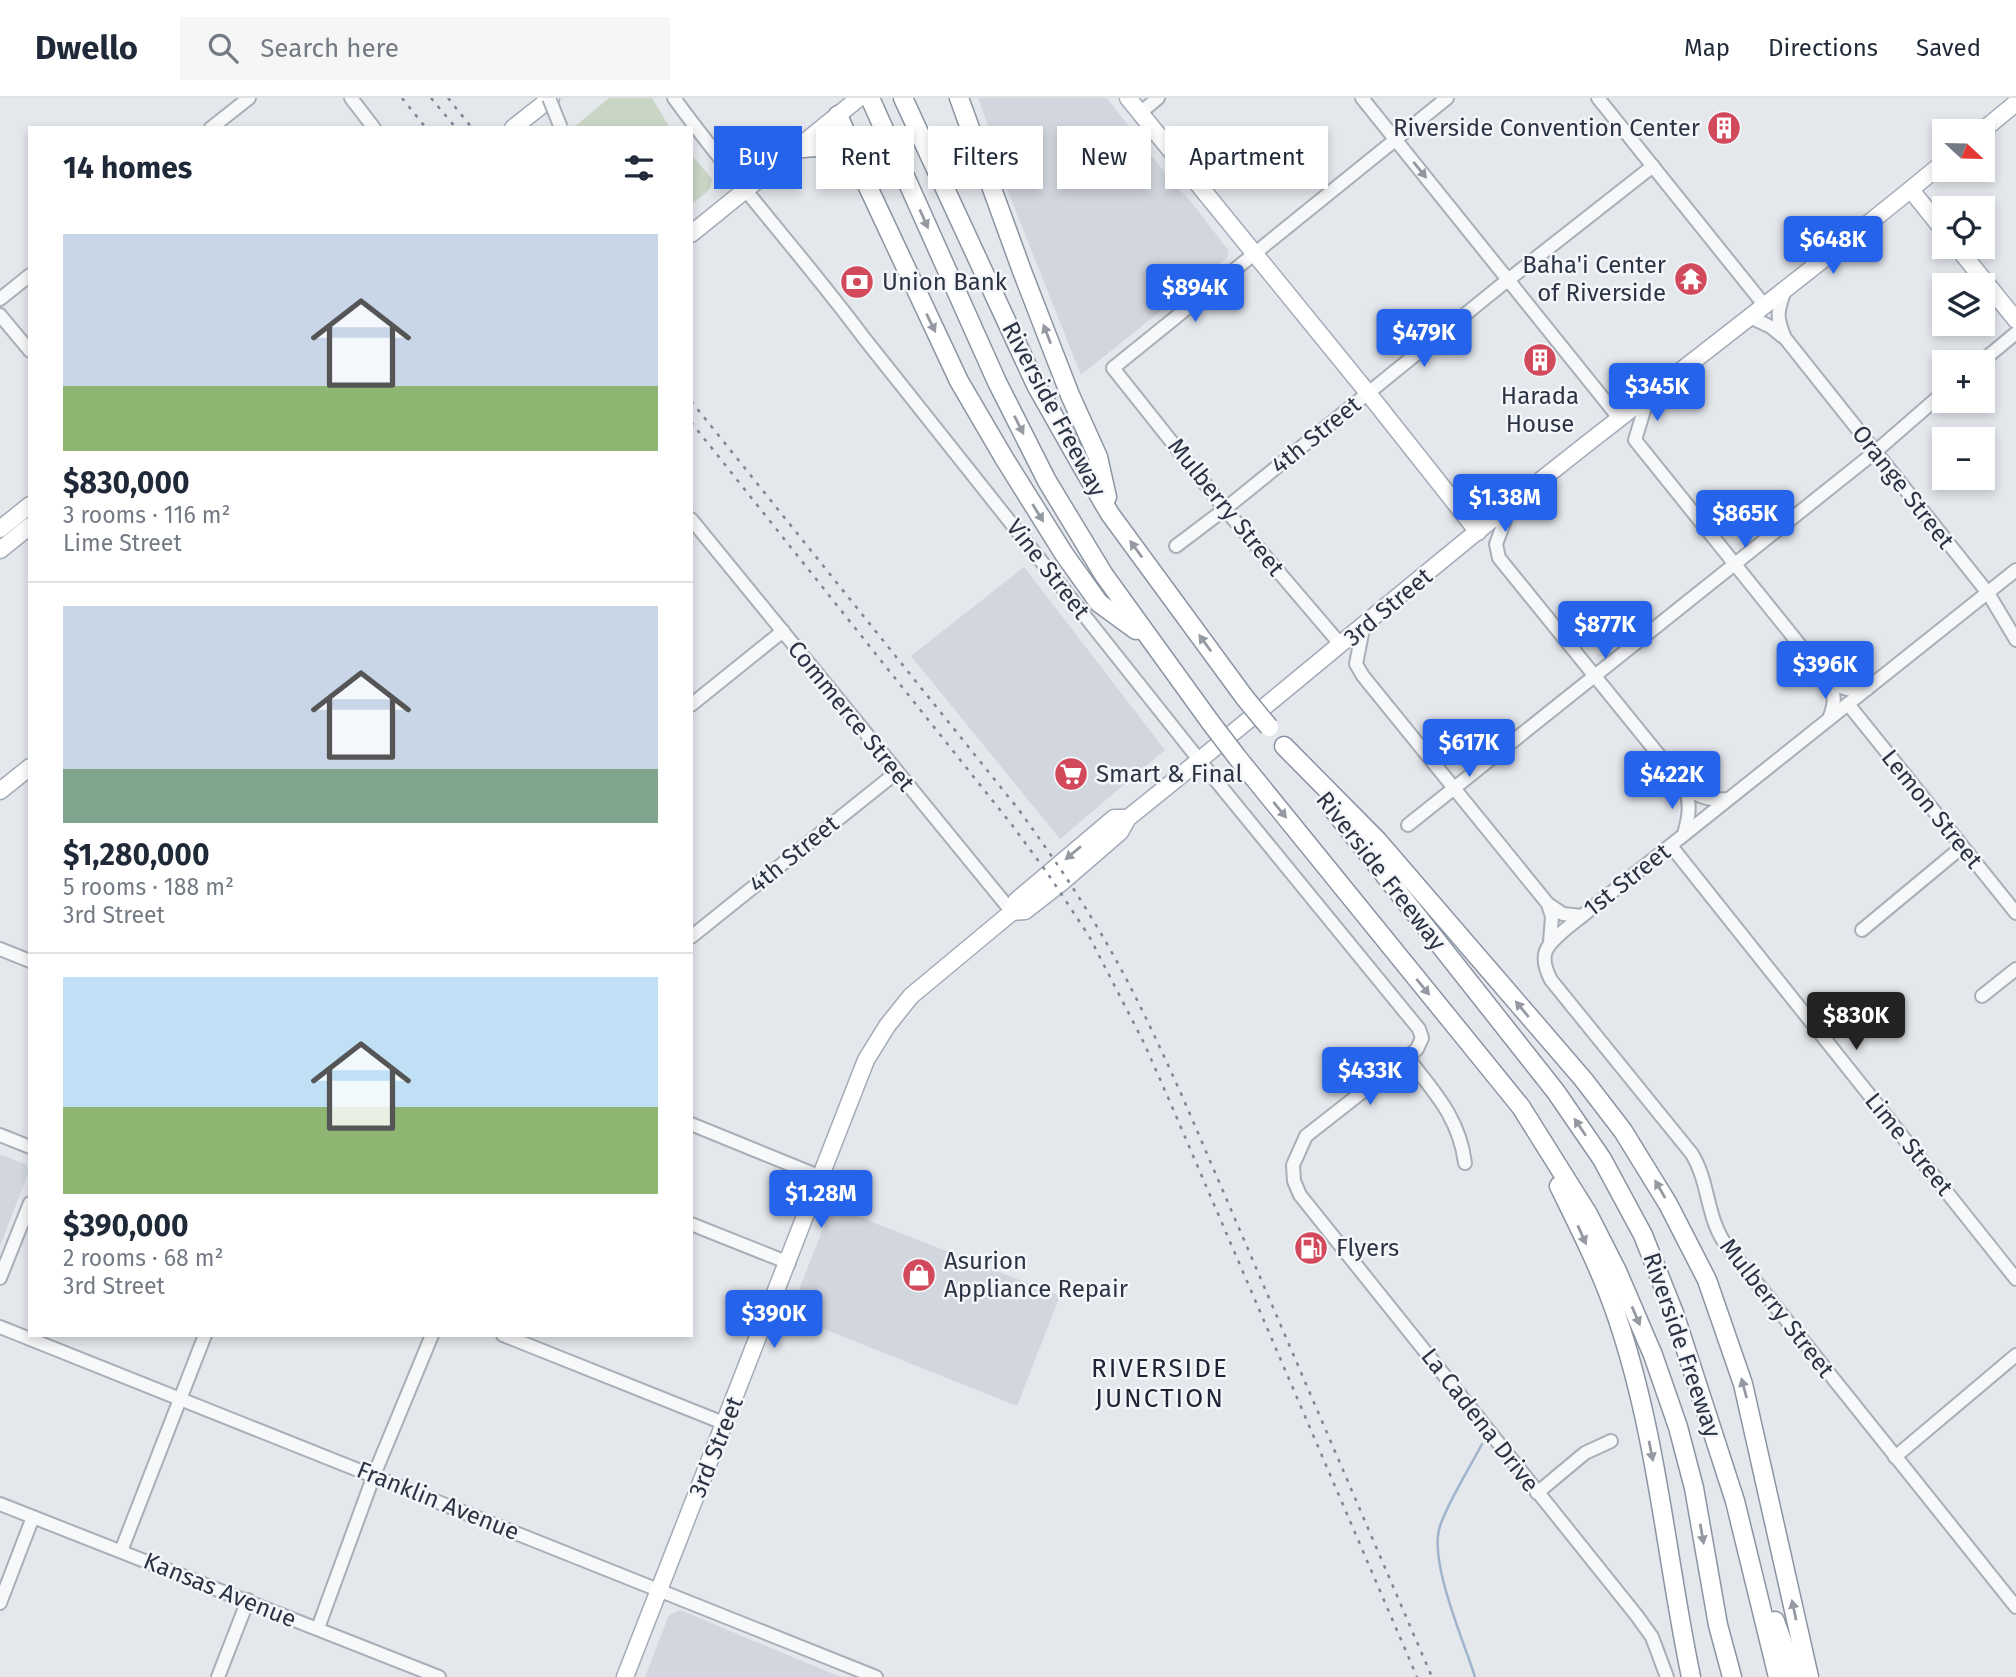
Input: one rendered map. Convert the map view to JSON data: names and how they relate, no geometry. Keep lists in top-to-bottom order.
{
  "streets": {
    "highway": ["Riverside Freeway"],
    "main road": ["3rd Street"],
    "street": [
      "4th Street",
      "Orange Street",
      "Mulberry Street",
      "Vine Street",
      "Commerce Street",
      "Lemon Street",
      "1st Street",
      "Lime Street",
      "La Cadena Drive",
      "Franklin Avenue",
      "Kansas Avenue"
    ]
  },
  "crossings": [
    ["4th Street", "Mulberry Street"],
    ["4th Street", "Commerce Street"],
    ["Orange Street", "3rd Street"],
    ["Orange Street", "1st Street"],
    ["Mulberry Street", "3rd Street"],
    ["Mulberry Street", "1st Street"],
    ["Vine Street", "3rd Street"],
    ["Vine Street", "La Cadena Drive"],
    ["3rd Street", "Commerce Street"],
    ["3rd Street", "Franklin Avenue"],
    ["Lemon Street", "1st Street"],
    ["1st Street", "Lime Street"]
  ],
  "districts": ["RIVERSIDE JUNCTION"],
  "places": {
    "building": ["Riverside Convention Center", "Harada House"],
    "temple": ["Baha'i Center of Riverside"],
    "bank": ["Union Bank"],
    "supermarket": ["Smart & Final"],
    "fuel station": ["Flyers"],
    "shop": ["Asurion Appliance Repair"]
  },
  "north": "right",
  "page": {
    "header": "Dwello",
    "search": "Search here",
    "nav": ["Map", "Directions", "Saved"],
    "map_buttons": ["+", "−"],
    "chip": [
      "Buy",
      "Rent",
      "Filters",
      "New",
      "Apartment"
    ],
    "heading": "14 homes",
    "list": [
      {
        "name": "$830,000",
        "note": "3 rooms · 116 m² · Lime Street"
      },
      {
        "name": "$1,280,000",
        "note": "5 rooms · 188 m² · 3rd Street"
      },
      {
        "name": "$390,000",
        "note": "2 rooms · 68 m² · 3rd Street"
      }
    ],
    "price": [
      "$648K",
      "$894K",
      "$479K",
      "$345K",
      "$1.38M",
      "$865K",
      "$877K",
      "$396K",
      "$617K",
      "$422K",
      "$830K",
      "$433K",
      "$1.28M",
      "$390K"
    ]
  }
}
